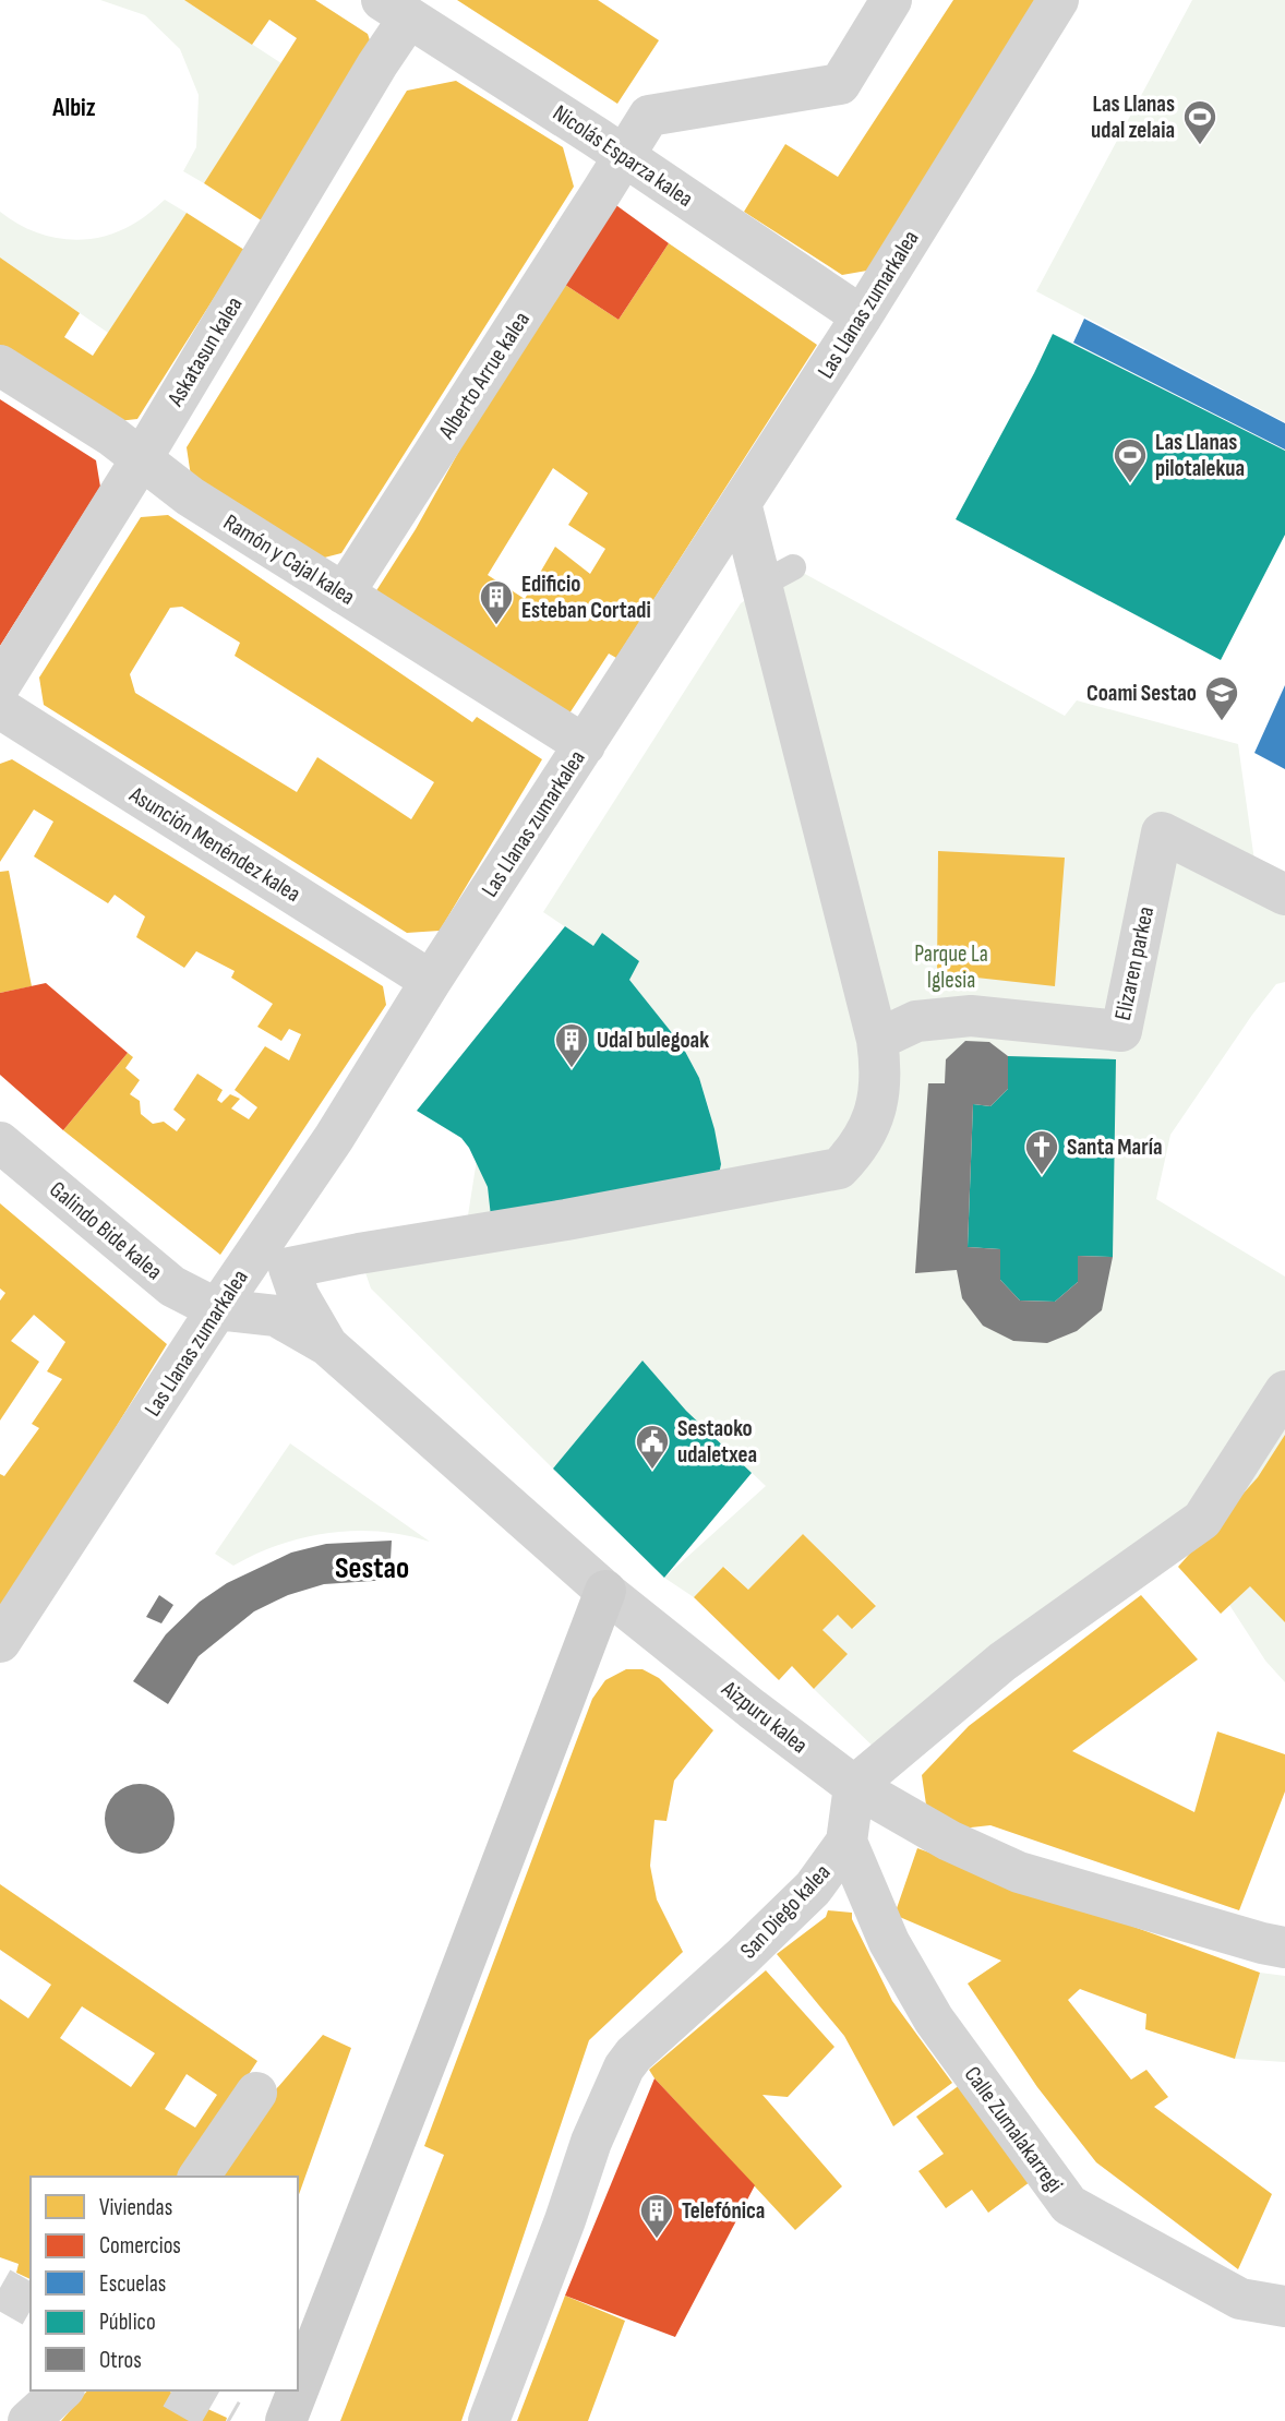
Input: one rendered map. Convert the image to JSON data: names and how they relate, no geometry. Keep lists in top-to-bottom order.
{
  "streets": {
    "street": [
      "Nicolás Esparza kalea",
      "Las Llanas zumarkalea",
      "Askatasun kalea",
      "Alberto Arrue kalea",
      "Ramón y Cajal kalea",
      "Asunción Menéndez kalea",
      "Elizaren parkea",
      "Galindo Bide kalea",
      "Aizpuru kalea",
      "San Diego kalea",
      "Calle Zumalakarregi"
    ]
  },
  "crossings": [
    ["Nicolás Esparza kalea", "Las Llanas zumarkalea"],
    ["Nicolás Esparza kalea", "Askatasun kalea"],
    ["Nicolás Esparza kalea", "Alberto Arrue kalea"],
    ["Las Llanas zumarkalea", "Ramón y Cajal kalea"],
    ["Las Llanas zumarkalea", "Asunción Menéndez kalea"],
    ["Las Llanas zumarkalea", "Galindo Bide kalea"],
    ["Las Llanas zumarkalea", "Aizpuru kalea"],
    ["Askatasun kalea", "Ramón y Cajal kalea"],
    ["Alberto Arrue kalea", "Ramón y Cajal kalea"],
    ["Elizaren parkea", "Aizpuru kalea"],
    ["Galindo Bide kalea", "Aizpuru kalea"],
    ["Aizpuru kalea", "San Diego kalea"],
    ["San Diego kalea", "Calle Zumalakarregi"]
  ],
  "districts": ["Albiz", "Sestao"],
  "parks": ["Parque La Iglesia"],
  "places": {
    "sports": ["Las Llanas udal zelaia", "Las Llanas pilotalekua"],
    "building": ["Edificio Esteban Cortadi", "Udal bulegoak", "Telefónica"],
    "school or university": ["Coami Sestao"],
    "church": ["Santa María"],
    "public building": ["Sestaoko udaletxea"]
  },
  "legend": [
    "Viviendas",
    "Comercios",
    "Escuelas",
    "Público",
    "Otros"
  ]
}
